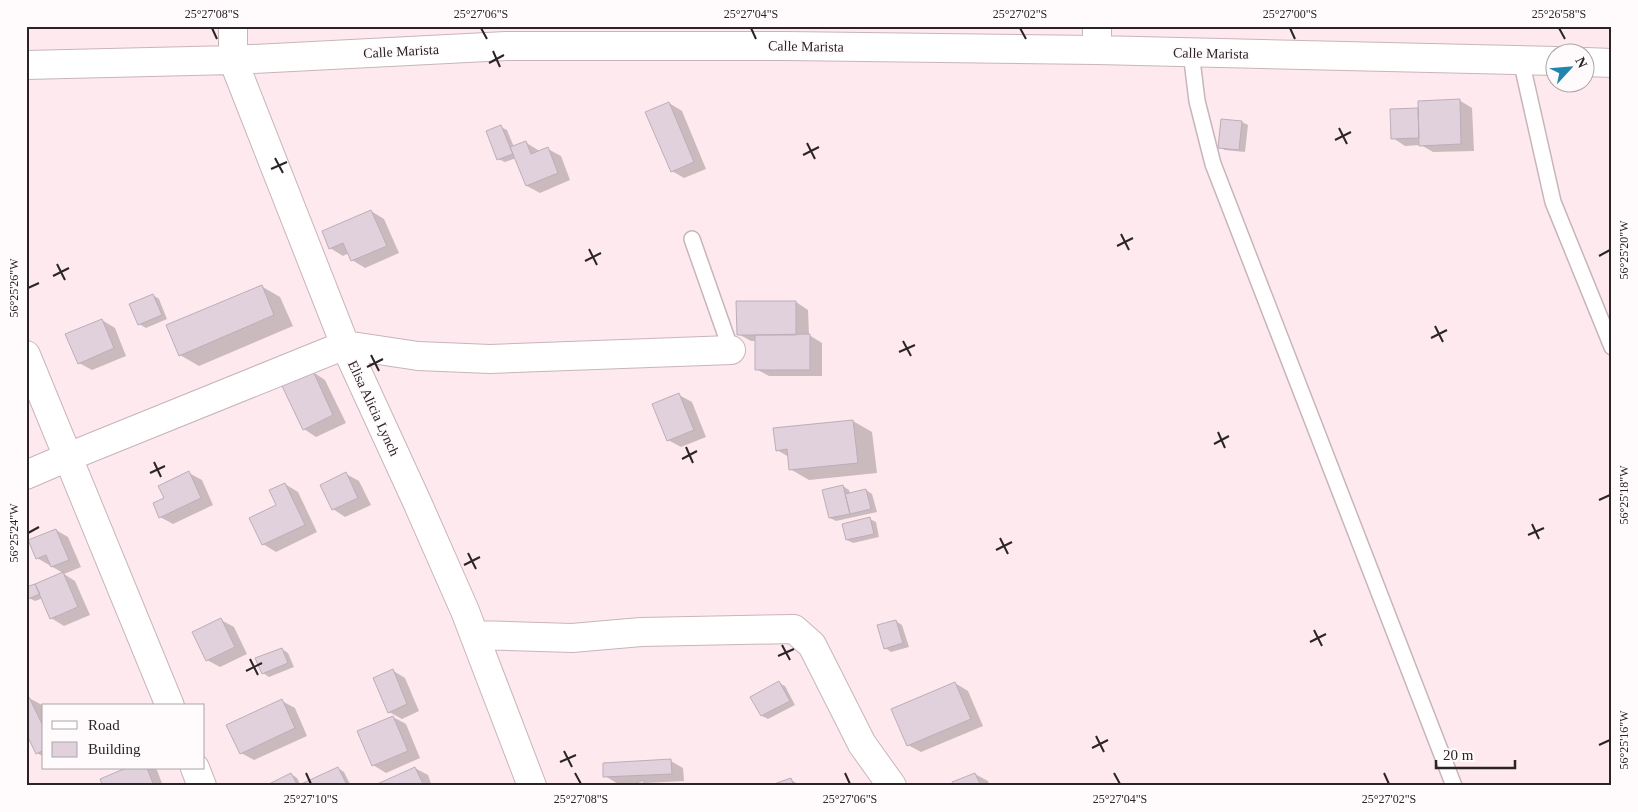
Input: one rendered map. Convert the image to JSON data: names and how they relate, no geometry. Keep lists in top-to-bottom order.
{
  "streets": {
    "street": ["Calle Marista", "Elisa Alicia Lynch"]
  },
  "crossings": [
    ["Calle Marista", "Elisa Alicia Lynch"]
  ],
  "legend": ["Road", "Building"],
  "scale_bar": "20 m",
  "north": "top right",
  "coordinates": [
    "25°27'08\"S",
    "25°27'06\"S",
    "25°27'04\"S",
    "25°27'02\"S",
    "25°27'00\"S",
    "25°26'58\"S",
    "56°25'20\"W",
    "56°25'26\"W",
    "56°25'18\"W",
    "56°25'24\"W",
    "56°25'16\"W",
    "25°27'10\"S"
  ]
}
